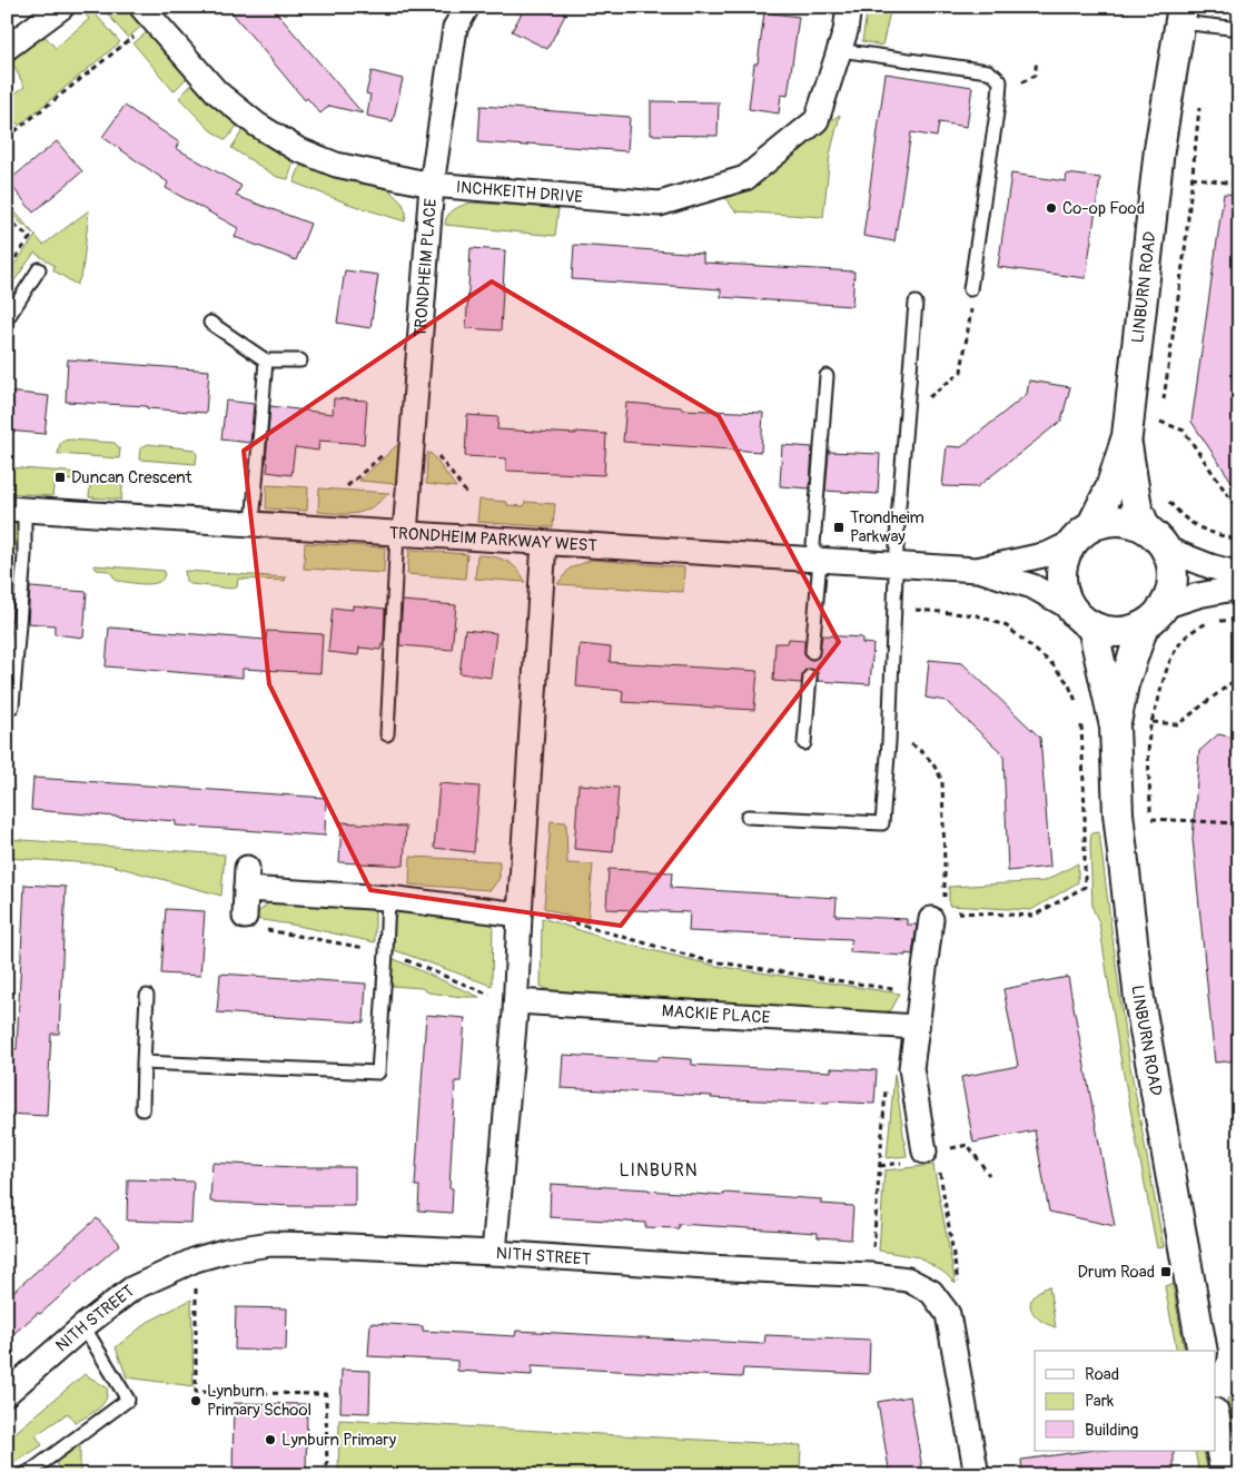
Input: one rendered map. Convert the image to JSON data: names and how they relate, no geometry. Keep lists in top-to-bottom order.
{
  "streets": {
    "street": [
      "INCHKEITH DRIVE",
      "TRONDHEIM PLACE",
      "LINBURN ROAD",
      "TRONDHEIM PARKWAY WEST",
      "MACKIE PLACE",
      "NITH STREET"
    ]
  },
  "crossings": [
    ["INCHKEITH DRIVE", "TRONDHEIM PLACE"],
    ["TRONDHEIM PLACE", "TRONDHEIM PARKWAY WEST"],
    ["LINBURN ROAD", "TRONDHEIM PARKWAY WEST"]
  ],
  "districts": ["LINBURN"],
  "places": {
    "other": ["Co-op Food", "Lynburn Primary School", "Lynburn Primary"],
    "transit": ["Duncan Crescent", "Trondheim Parkway", "Drum Road"]
  },
  "legend": ["Road", "Park", "Building"]
}
